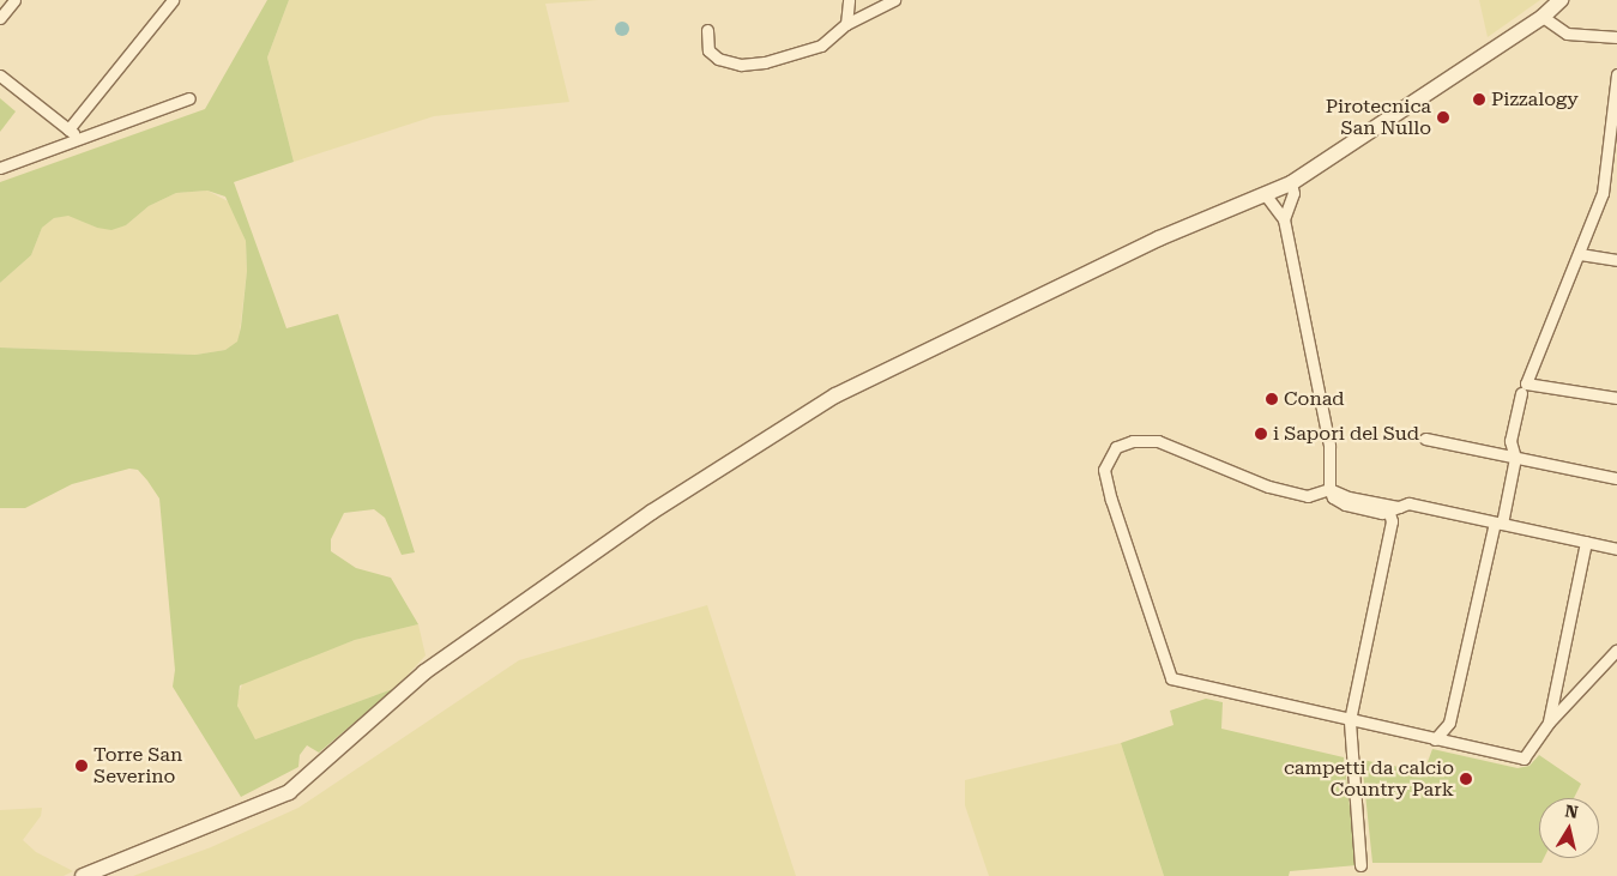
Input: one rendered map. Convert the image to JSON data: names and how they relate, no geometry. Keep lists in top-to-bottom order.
{
  "places": [
    "Pizzalogy",
    "Pirotecnica San Nullo",
    "Conad",
    "i Sapori del Sud",
    "Torre San Severino",
    "campetti da calcio Country Park"
  ],
  "north": "top"
}
